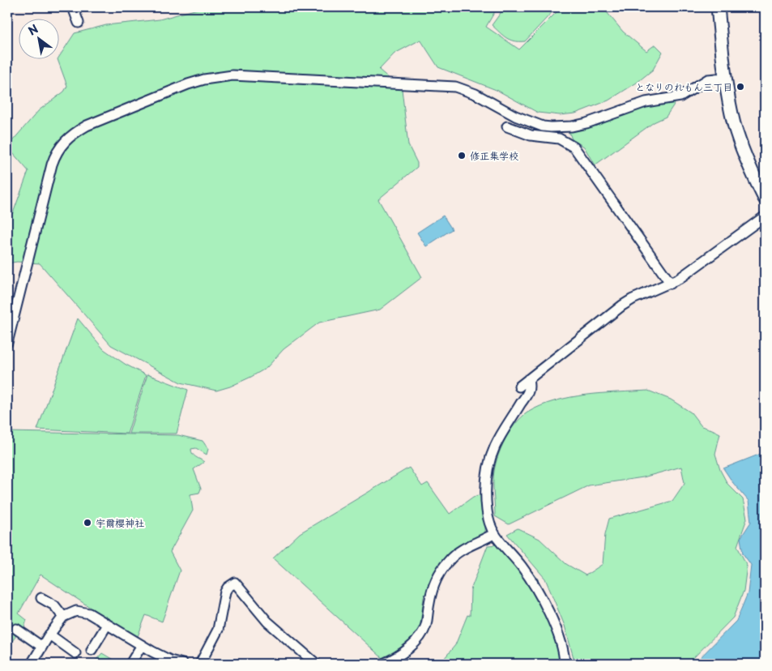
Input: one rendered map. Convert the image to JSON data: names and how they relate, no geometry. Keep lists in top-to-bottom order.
{
  "places": ["となりのれもん三丁目", "修正集学校", "宇爾櫻神社"],
  "north": "top left"
}
